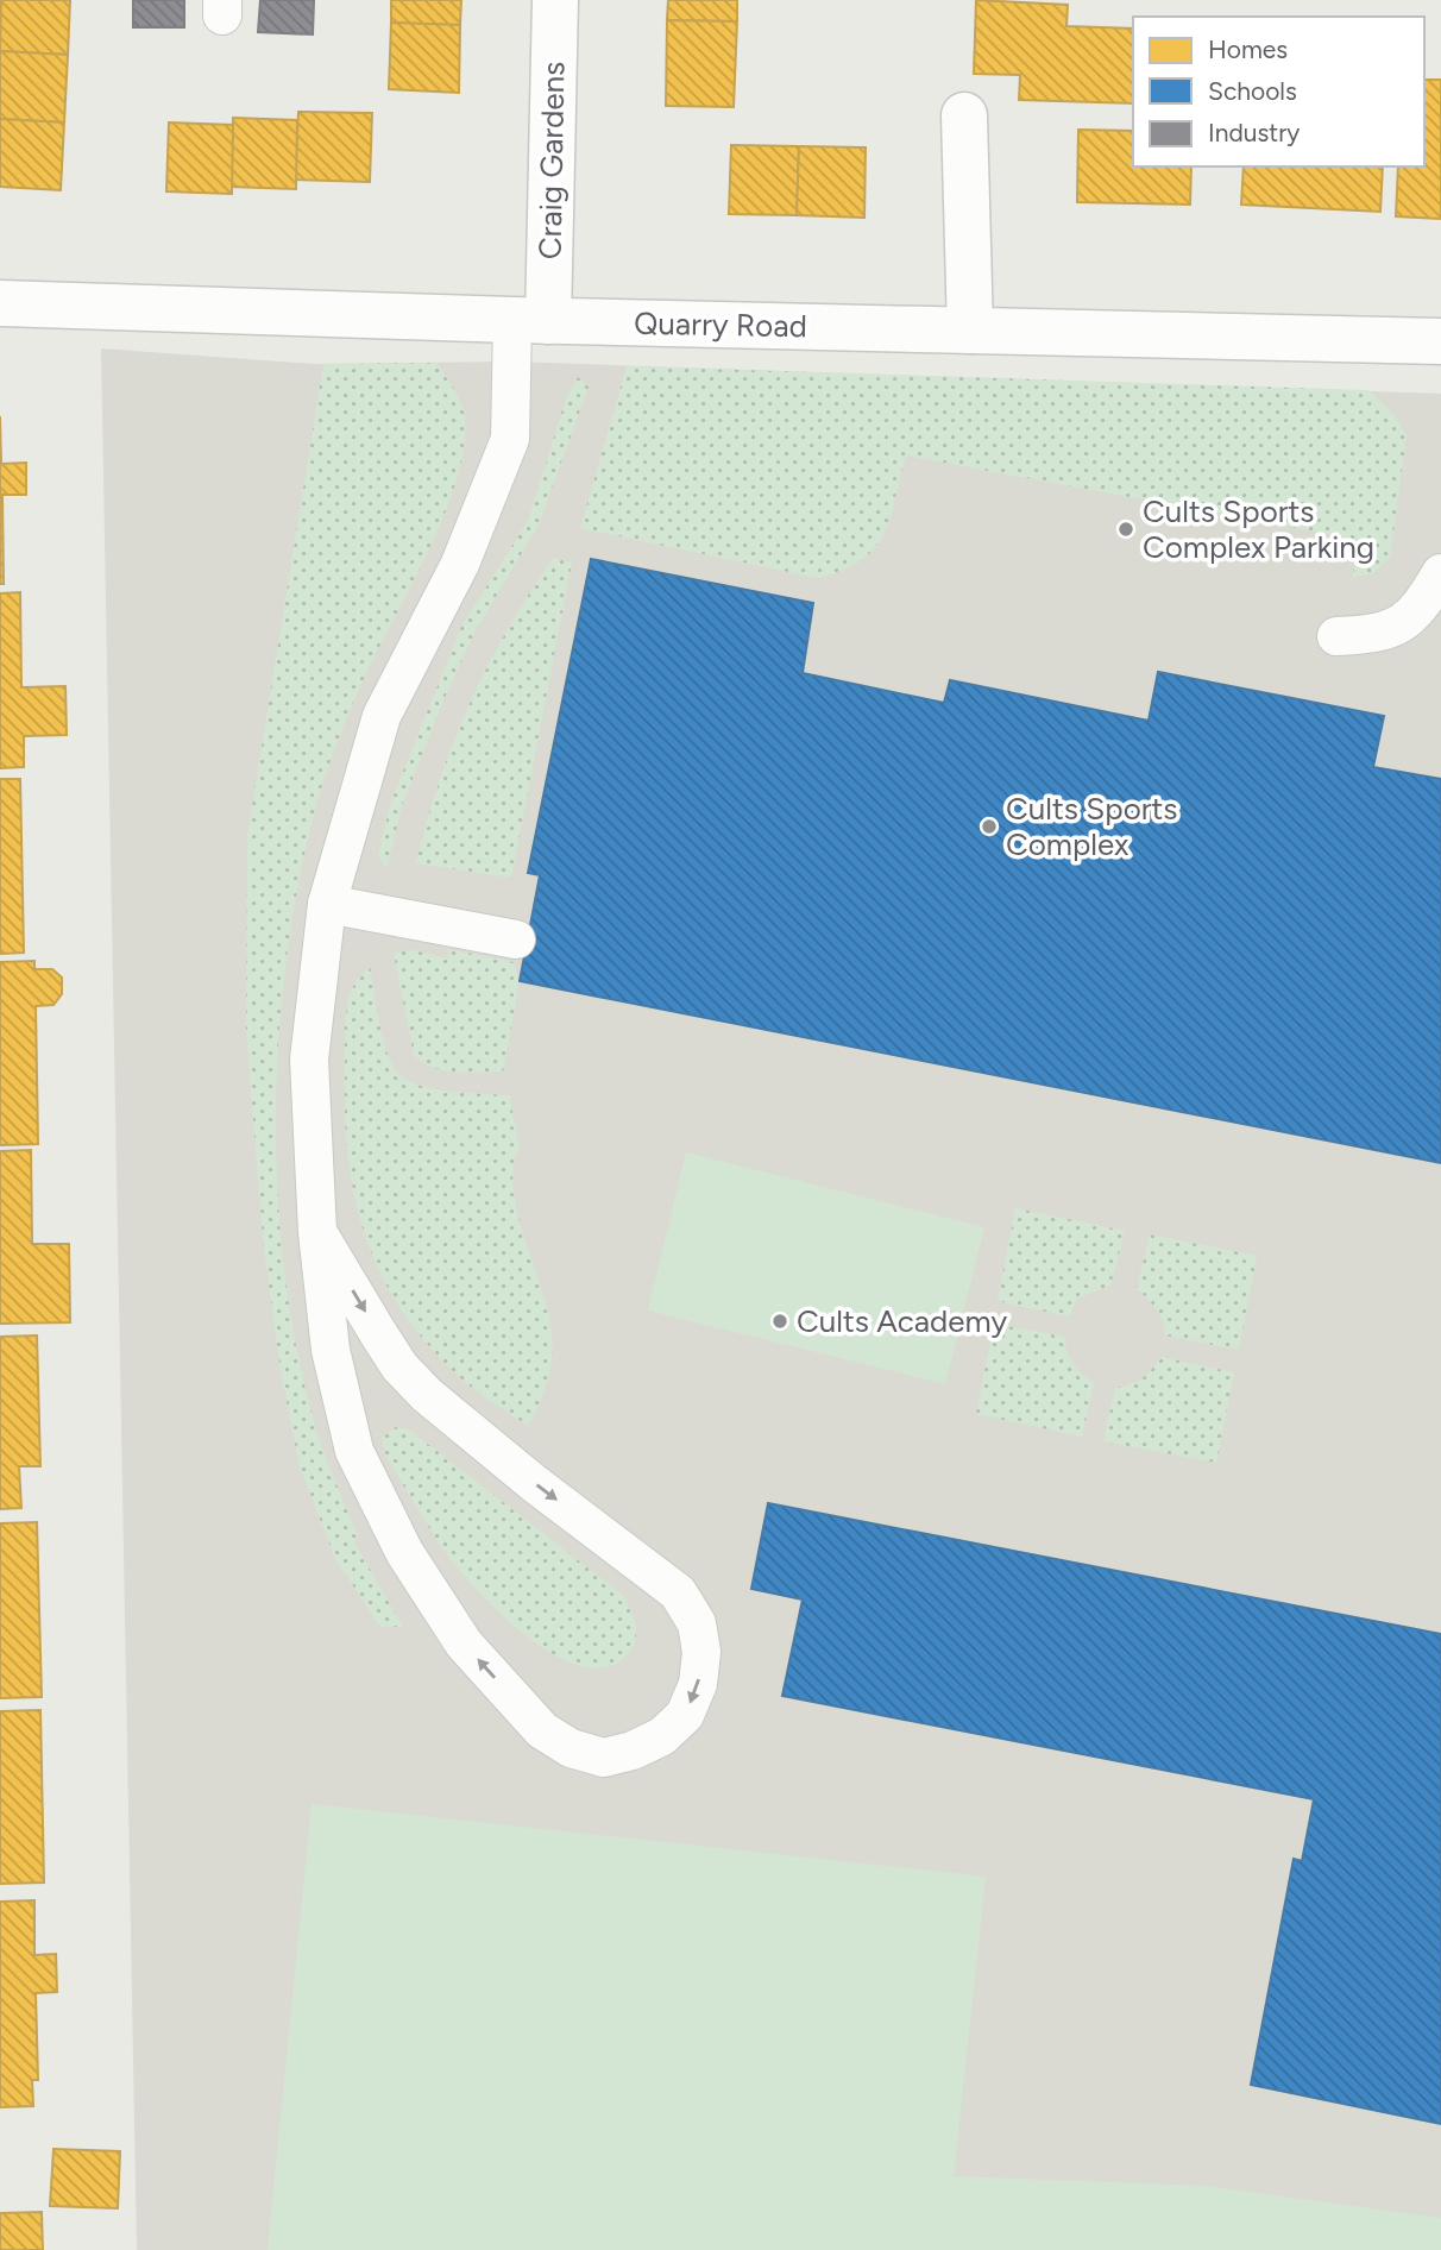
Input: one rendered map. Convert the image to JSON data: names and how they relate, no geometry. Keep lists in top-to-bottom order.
{
  "streets": {
    "street": ["Craig Gardens", "Quarry Road"]
  },
  "crossings": [
    ["Craig Gardens", "Quarry Road"]
  ],
  "places": ["Cults Sports Complex Parking", "Cults Sports Complex", "Cults Academy"],
  "legend": ["Homes", "Schools", "Industry"]
}
